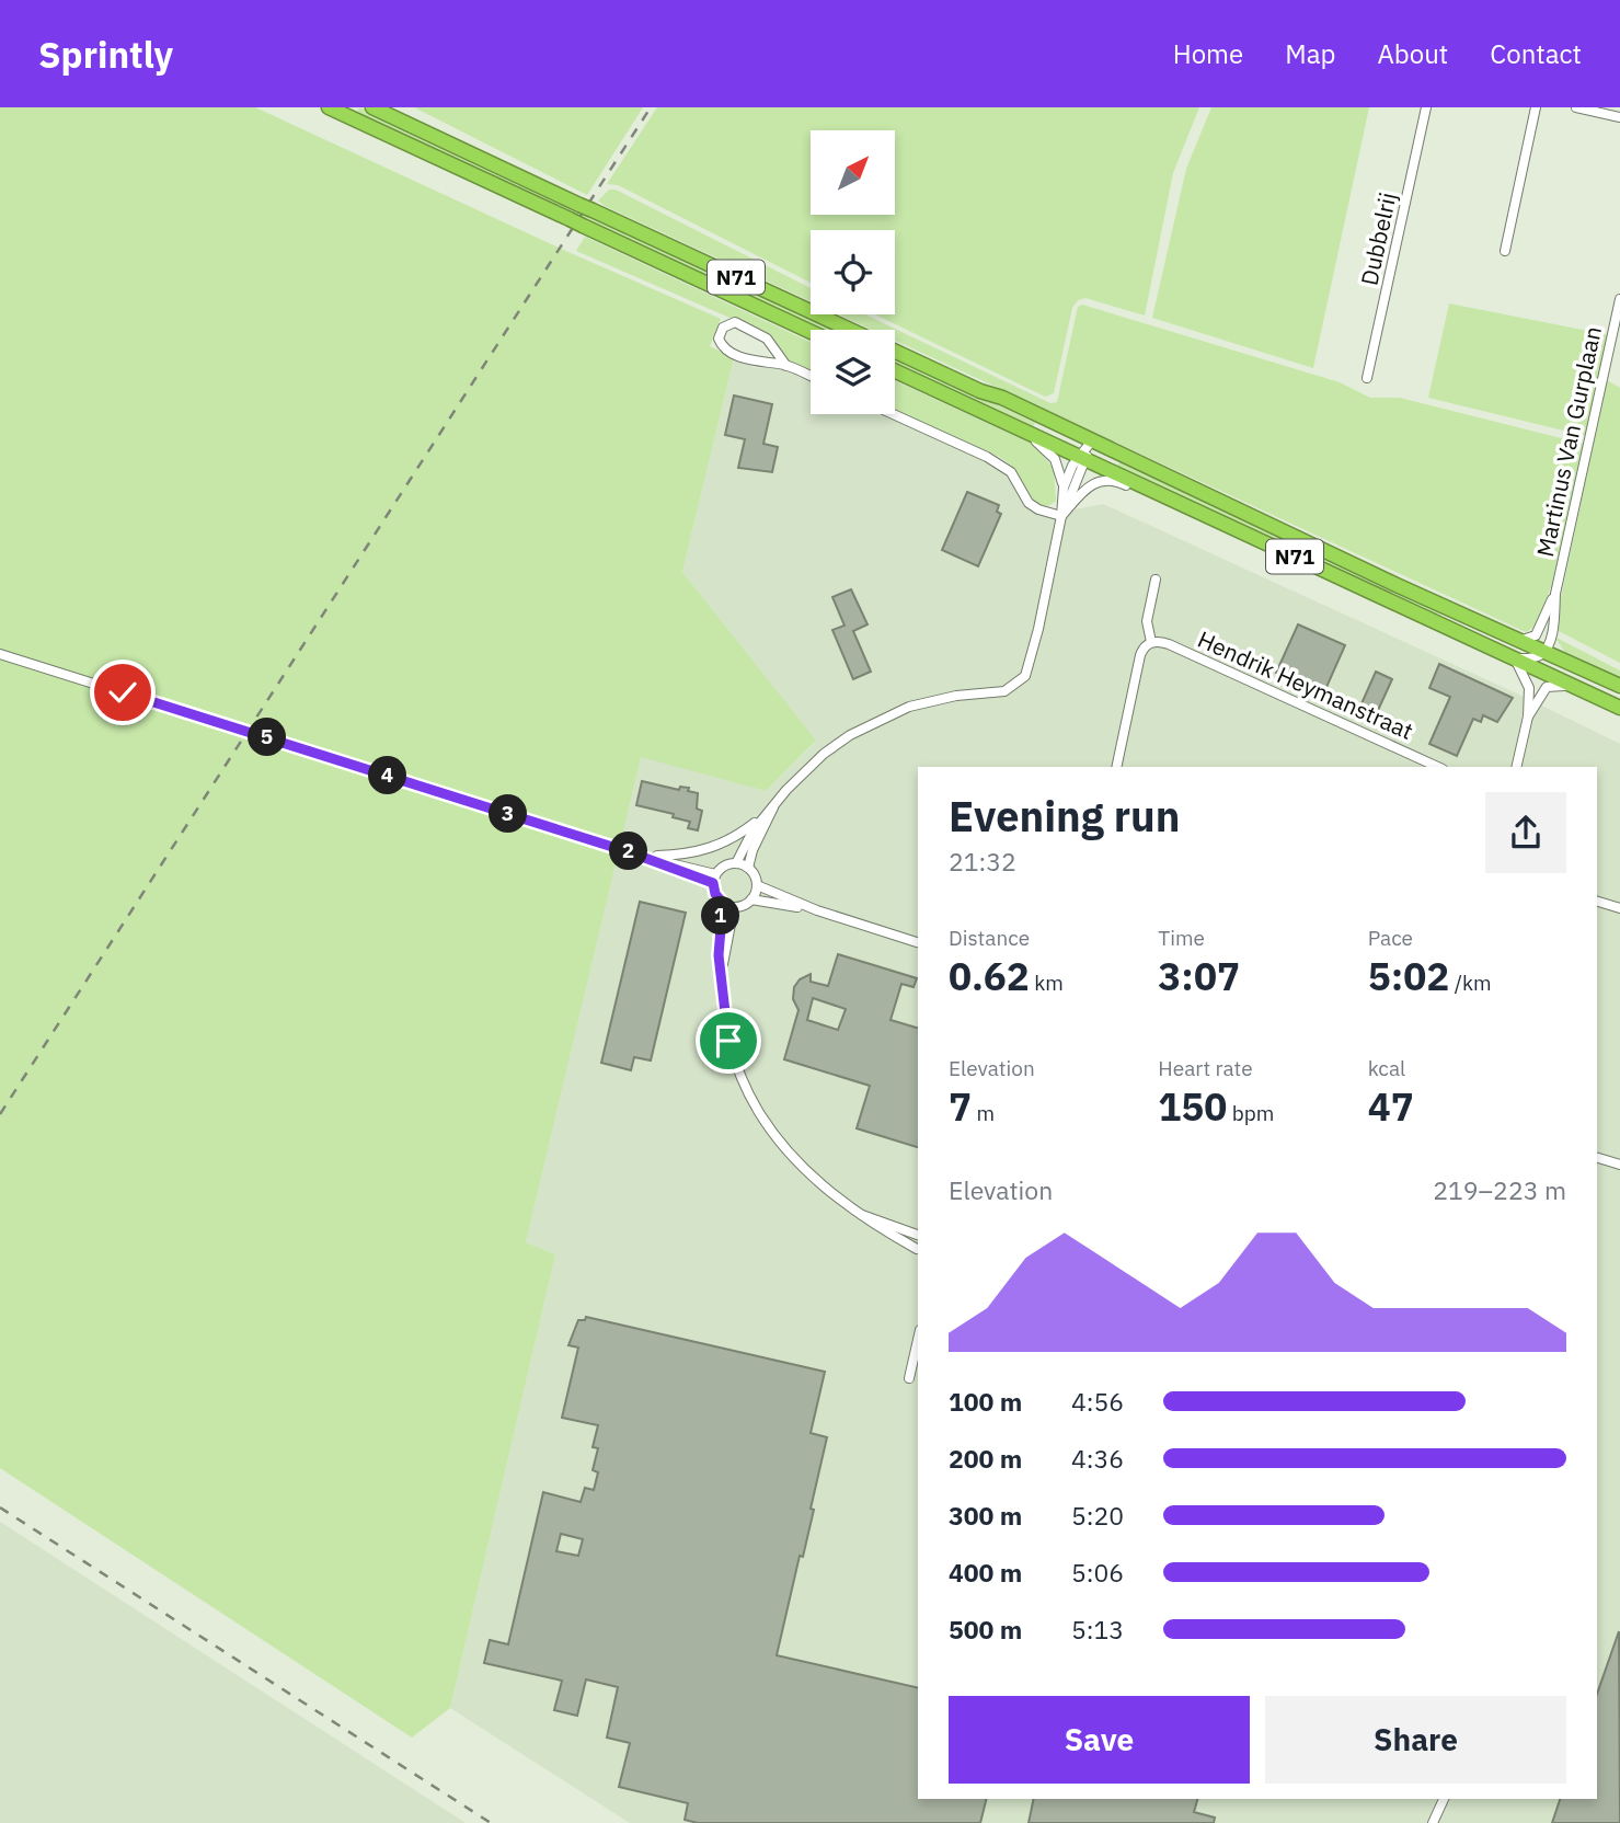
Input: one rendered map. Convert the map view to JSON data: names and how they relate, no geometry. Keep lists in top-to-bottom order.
{
  "streets": {
    "highway": ["N71"],
    "street": ["Dubbelrij", "Martinus Van Gurplaan", "Hendrik Heymanstraat"]
  },
  "crossings": [
    ["N71", "Martinus Van Gurplaan"]
  ],
  "north": "top right",
  "page": {
    "header": "Sprintly",
    "nav": [
      "Home",
      "Map",
      "About",
      "Contact"
    ],
    "pins": [
      "5",
      "4",
      "3",
      "2",
      "1"
    ],
    "heading": ["Evening run", "21:32"],
    "stats": [
      ["Distance", "0.62 km"],
      ["Time", "3:07"],
      ["Pace", "5:02 /km"],
      ["Elevation", "7 m"],
      ["Heart rate", "150 bpm"],
      ["kcal", "47"]
    ],
    "chart": ["Elevation", "219–223 m"],
    "list": [
      {
        "name": "100 m",
        "note": "4:56"
      },
      {
        "name": "200 m",
        "note": "4:36"
      },
      {
        "name": "300 m",
        "note": "5:20"
      },
      {
        "name": "400 m",
        "note": "5:06"
      },
      {
        "name": "500 m",
        "note": "5:13"
      }
    ],
    "buttons": ["Save", "Share"]
  }
}
